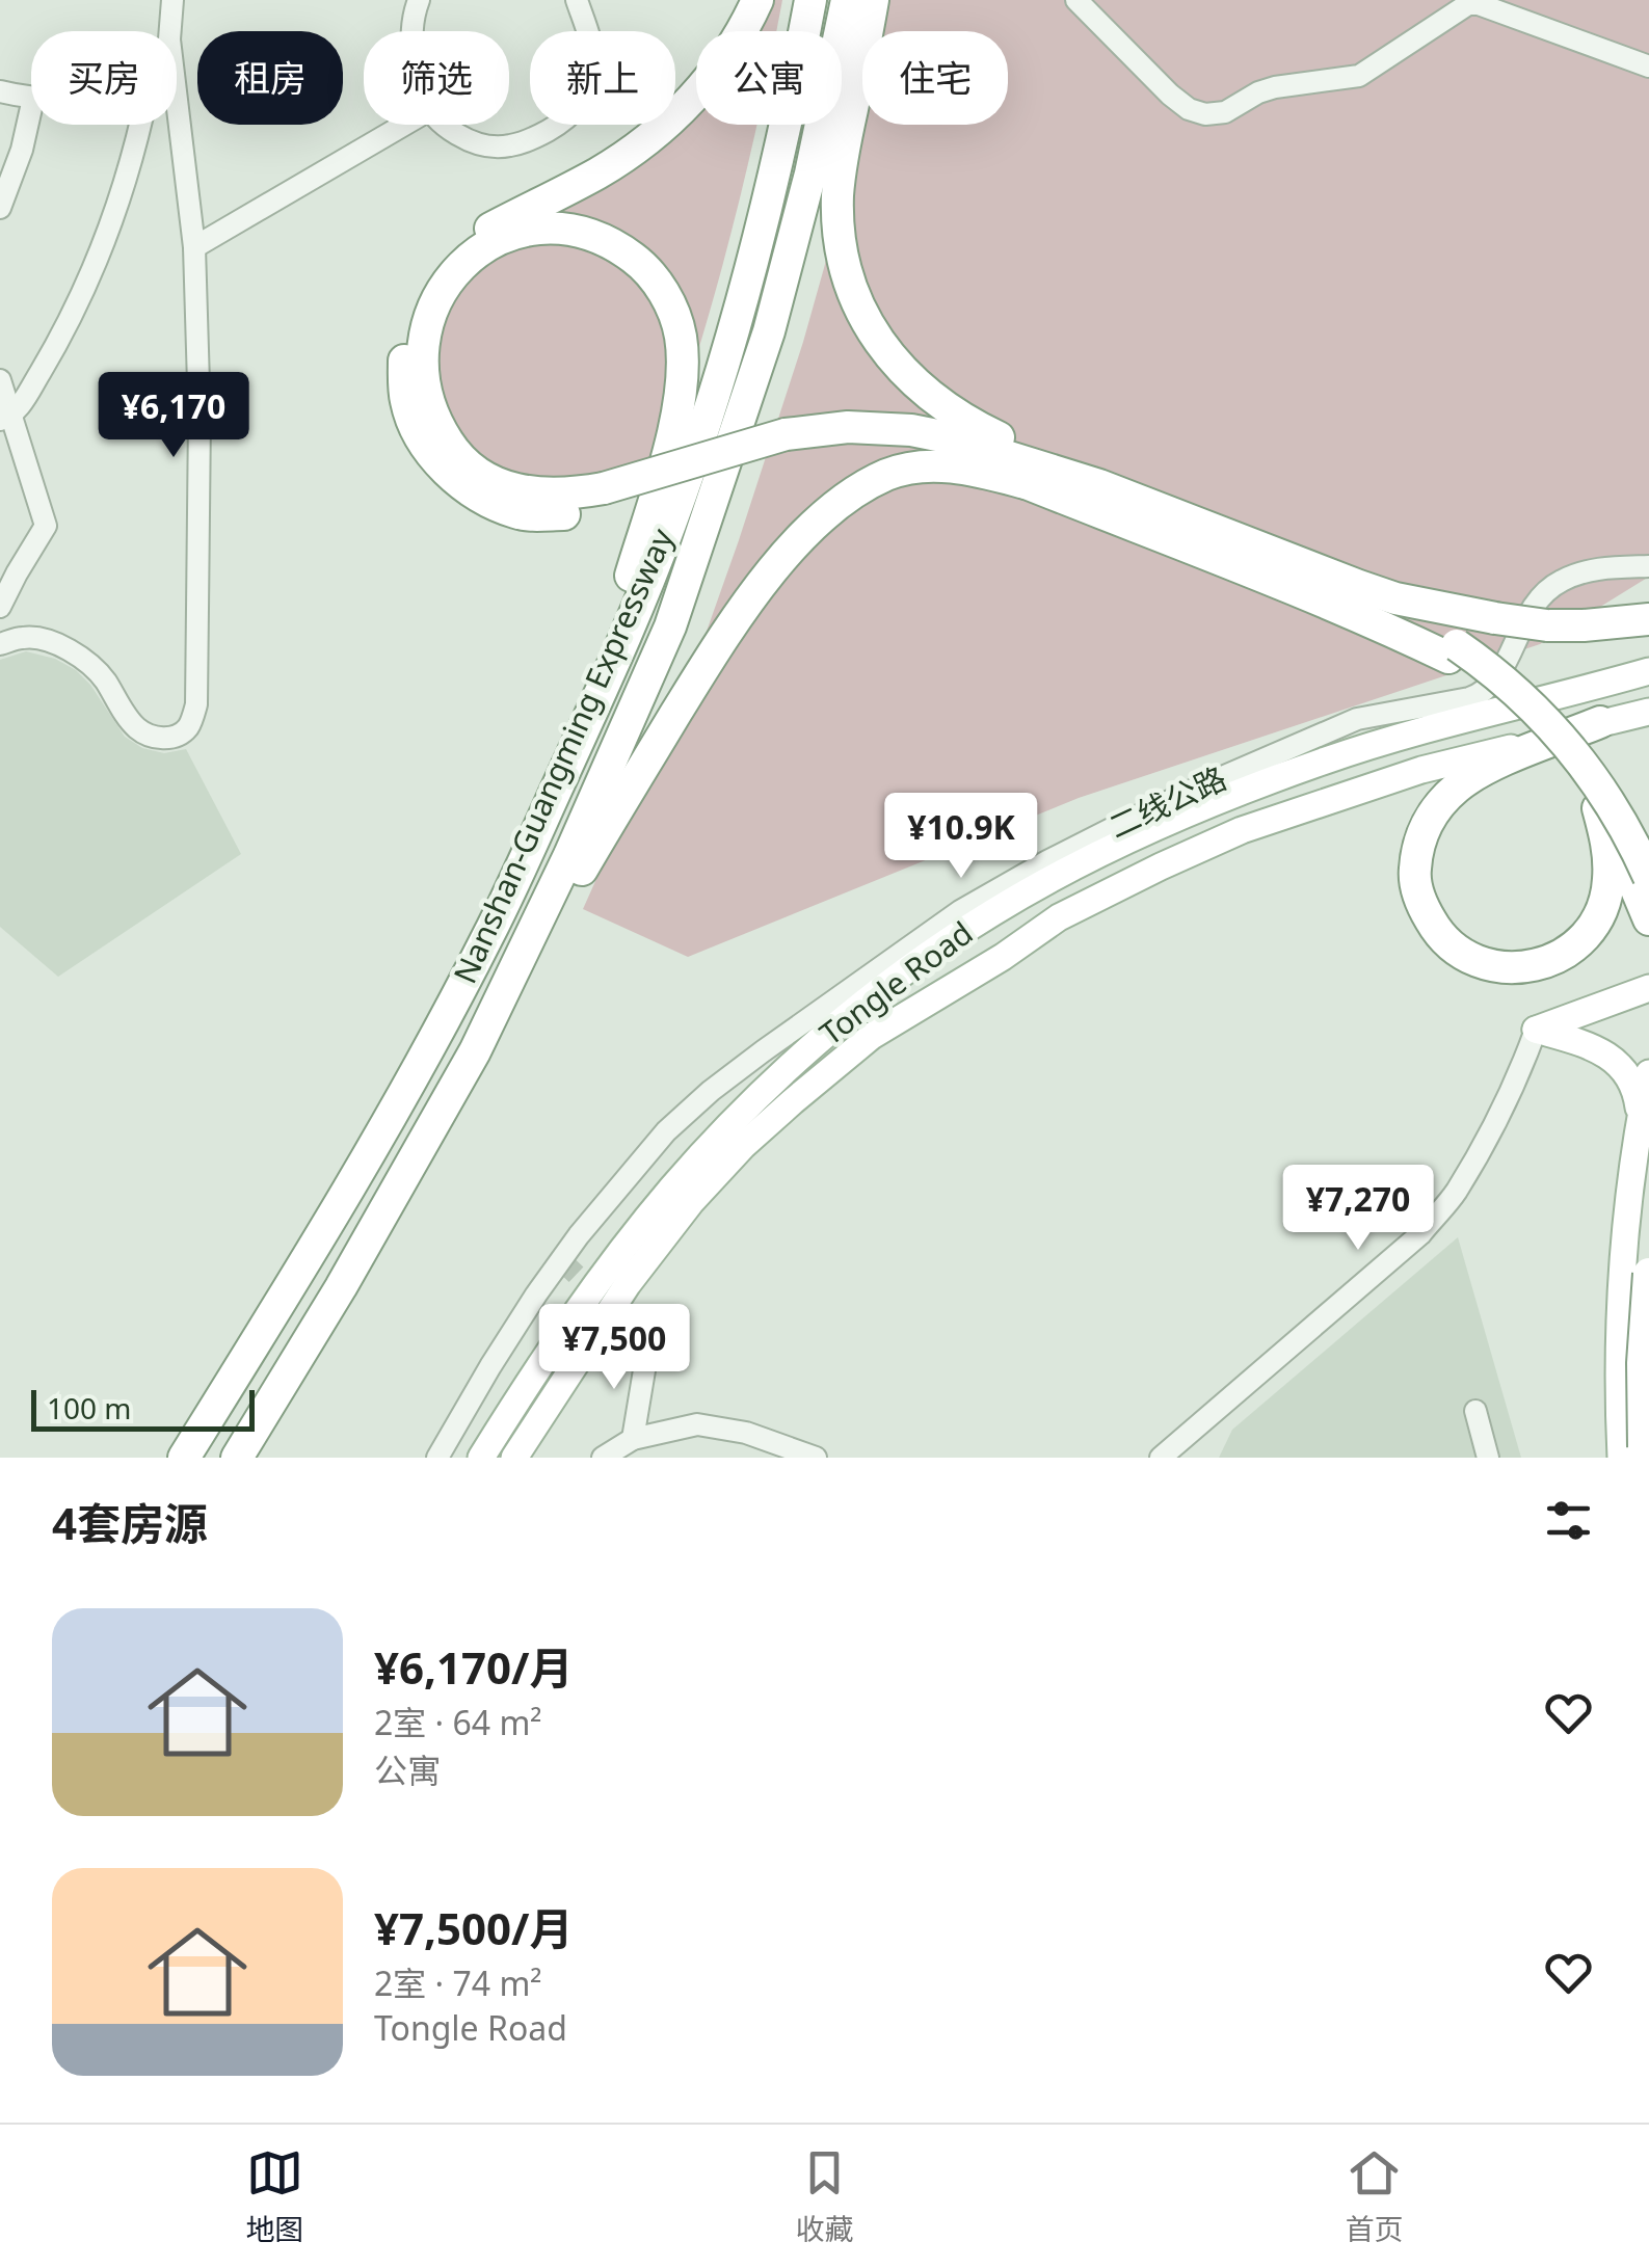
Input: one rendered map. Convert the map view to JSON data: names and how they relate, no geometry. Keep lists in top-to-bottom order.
{
  "streets": {
    "highway": ["Nanshan-Guangming Expressway"],
    "main road": ["Tongle Road"],
    "street": ["二线公路"]
  },
  "scale_bar": "100 m",
  "page": {
    "chip": [
      "买房",
      "租房",
      "筛选",
      "新上",
      "公寓",
      "住宅"
    ],
    "price": [
      "¥6,170",
      "¥10.9K",
      "¥7,270",
      "¥7,500"
    ],
    "scale": "100 m",
    "heading": "4套房源",
    "list": [
      {
        "name": "¥6,170/月",
        "note": "2室 · 64 m² · 公寓"
      },
      {
        "name": "¥7,500/月",
        "note": "2室 · 74 m² · Tongle Road"
      }
    ],
    "tabs": ["地图", "收藏", "首页"]
  }
}
